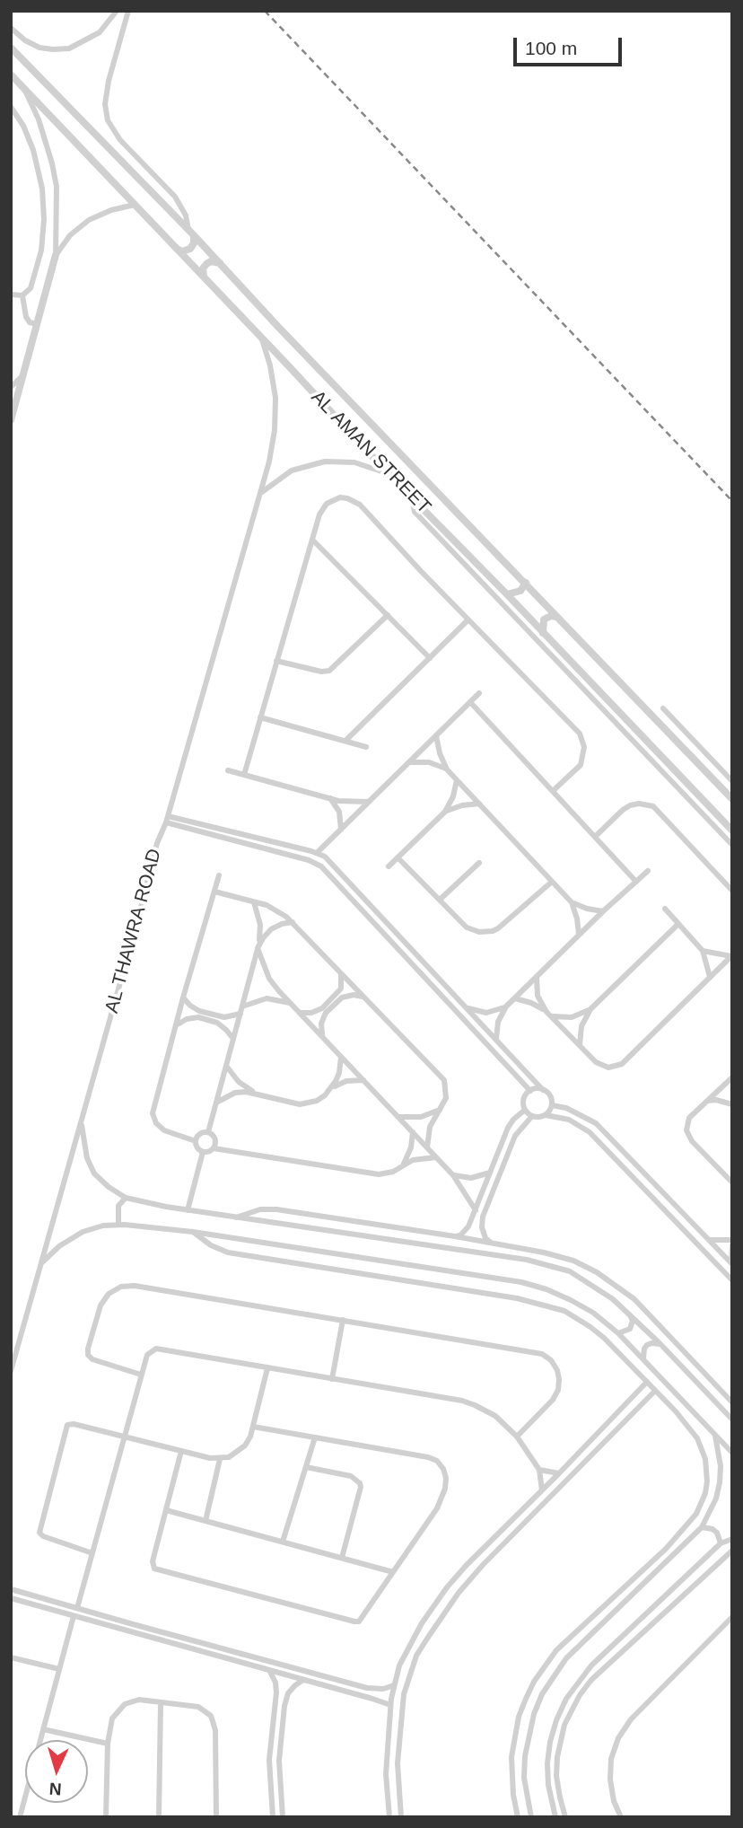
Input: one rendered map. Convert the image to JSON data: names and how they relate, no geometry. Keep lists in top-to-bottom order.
{
  "streets": {
    "street": ["AL AMAN STREET", "AL THAWRA ROAD"]
  },
  "crossings": [
    ["AL AMAN STREET", "AL THAWRA ROAD"]
  ],
  "scale_bar": "100 m",
  "north": "bottom"
}
